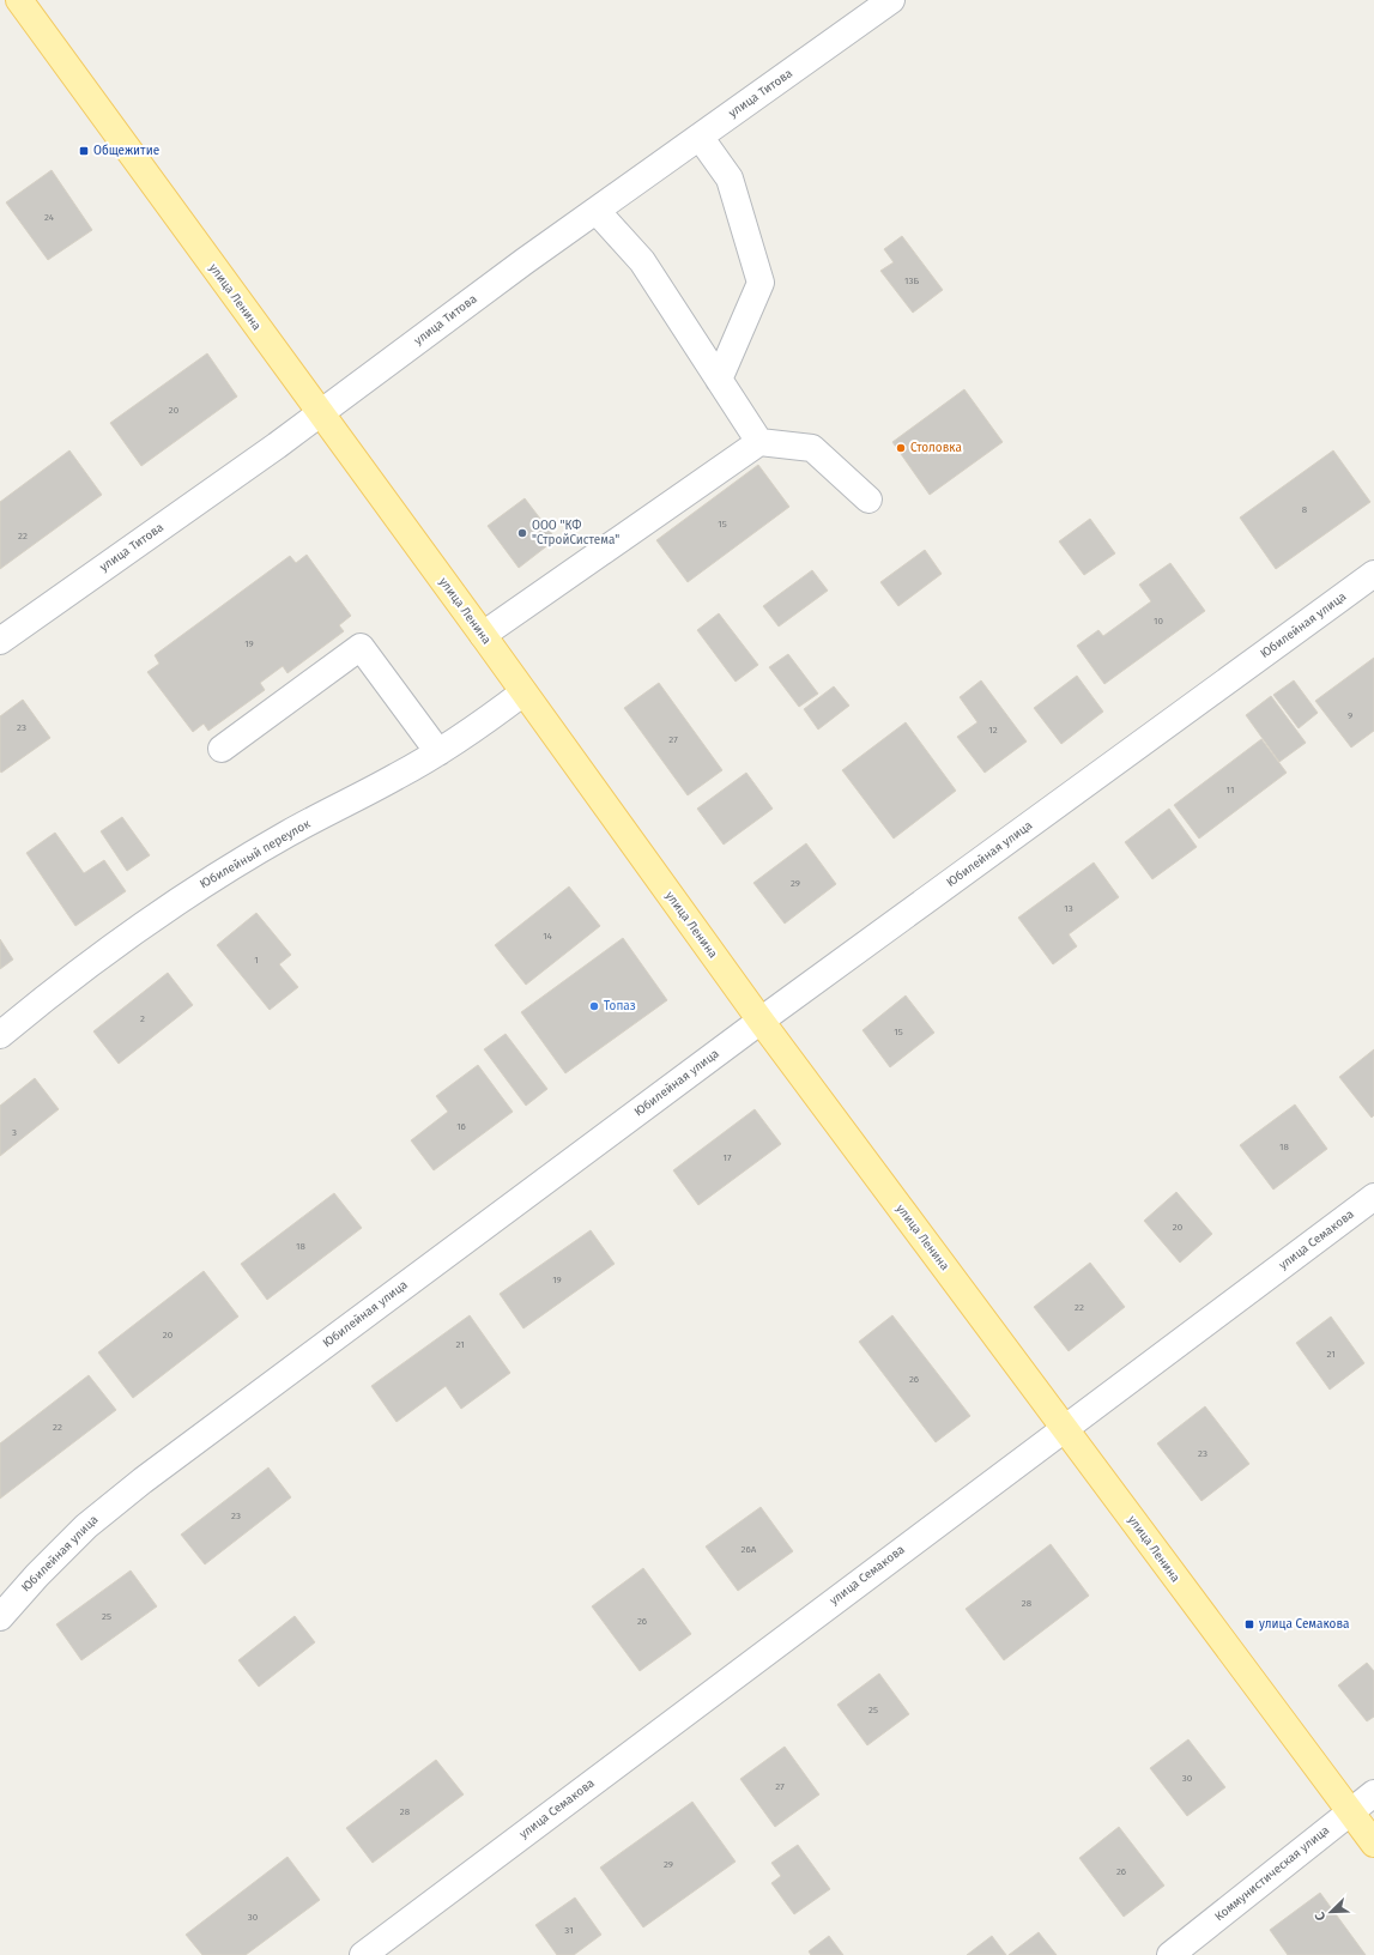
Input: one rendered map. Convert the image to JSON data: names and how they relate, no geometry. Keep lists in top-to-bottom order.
{
  "streets": {
    "main road": ["улица Ленина"],
    "street": [
      "улица Титова",
      "Юбилейная улица",
      "Юбилейный переулок",
      "улица Семакова",
      "Коммунистическая улица"
    ]
  },
  "crossings": [
    ["улица Титова", "улица Ленина"],
    ["улица Ленина", "Юбилейная улица"],
    ["улица Ленина", "Юбилейный переулок"],
    ["улица Ленина", "улица Семакова"],
    ["улица Ленина", "Коммунистическая улица"]
  ],
  "places": {
    "transit": ["Общежитие", "улица Семакова"],
    "other": ["Столовка", "ООО \"КФ \"СтройСистема\"", "Топаз"]
  },
  "house_numbers": [
    "24",
    "13Б",
    "20",
    "8",
    "15",
    "22",
    "10",
    "19",
    "9",
    "23",
    "12",
    "27",
    "11",
    "29",
    "13",
    "14",
    "1",
    "2",
    "15",
    "16",
    "3",
    "18",
    "17",
    "20",
    "18",
    "19",
    "22",
    "20",
    "21",
    "21",
    "26",
    "22",
    "23",
    "23",
    "26А",
    "28",
    "25",
    "26",
    "25",
    "30",
    "27",
    "28",
    "29",
    "26",
    "30",
    "31"
  ],
  "north": "bottom left"
}
